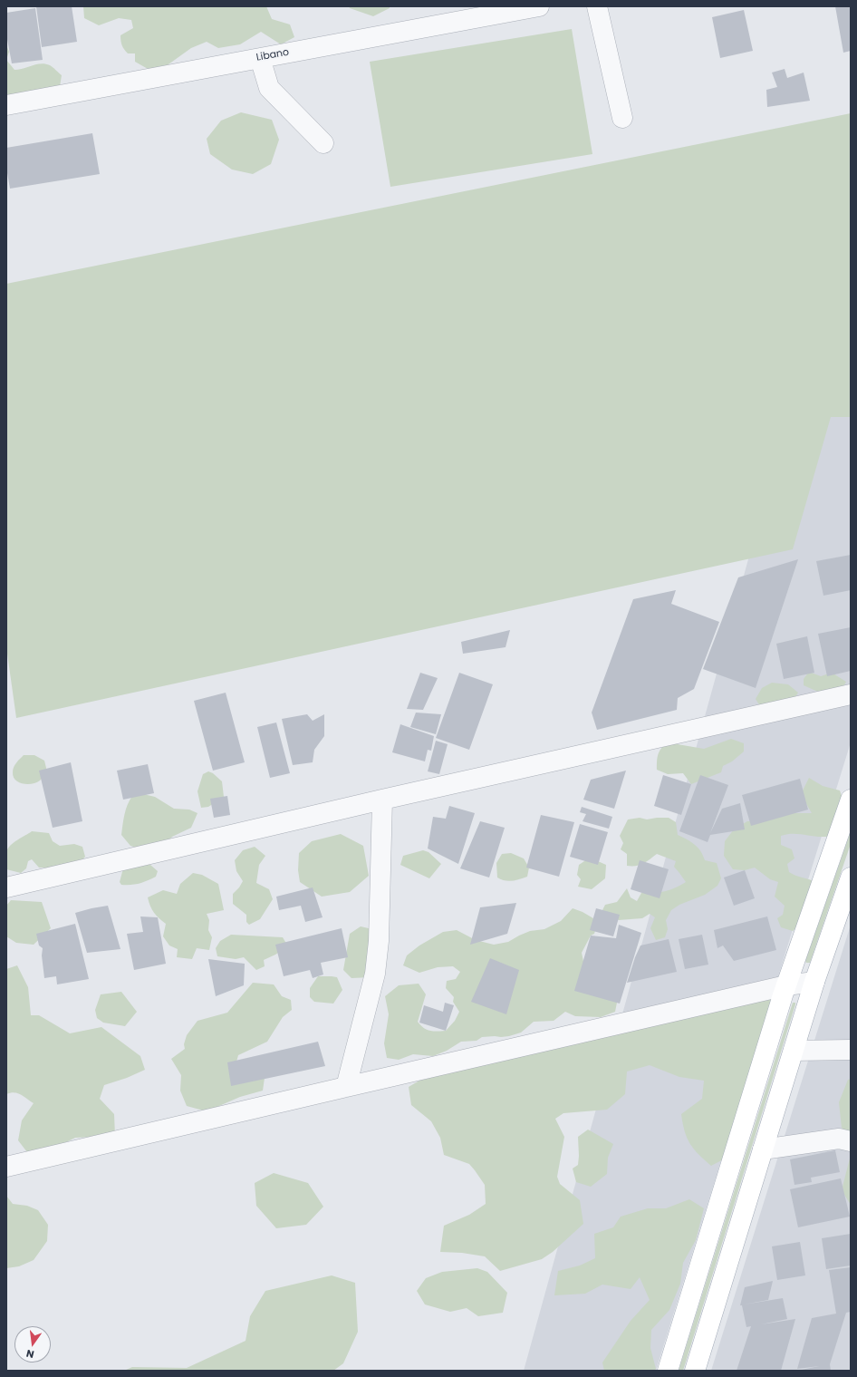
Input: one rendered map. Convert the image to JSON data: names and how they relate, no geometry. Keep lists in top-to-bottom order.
{
  "streets": {
    "street": ["Libano"]
  },
  "north": "bottom"
}
